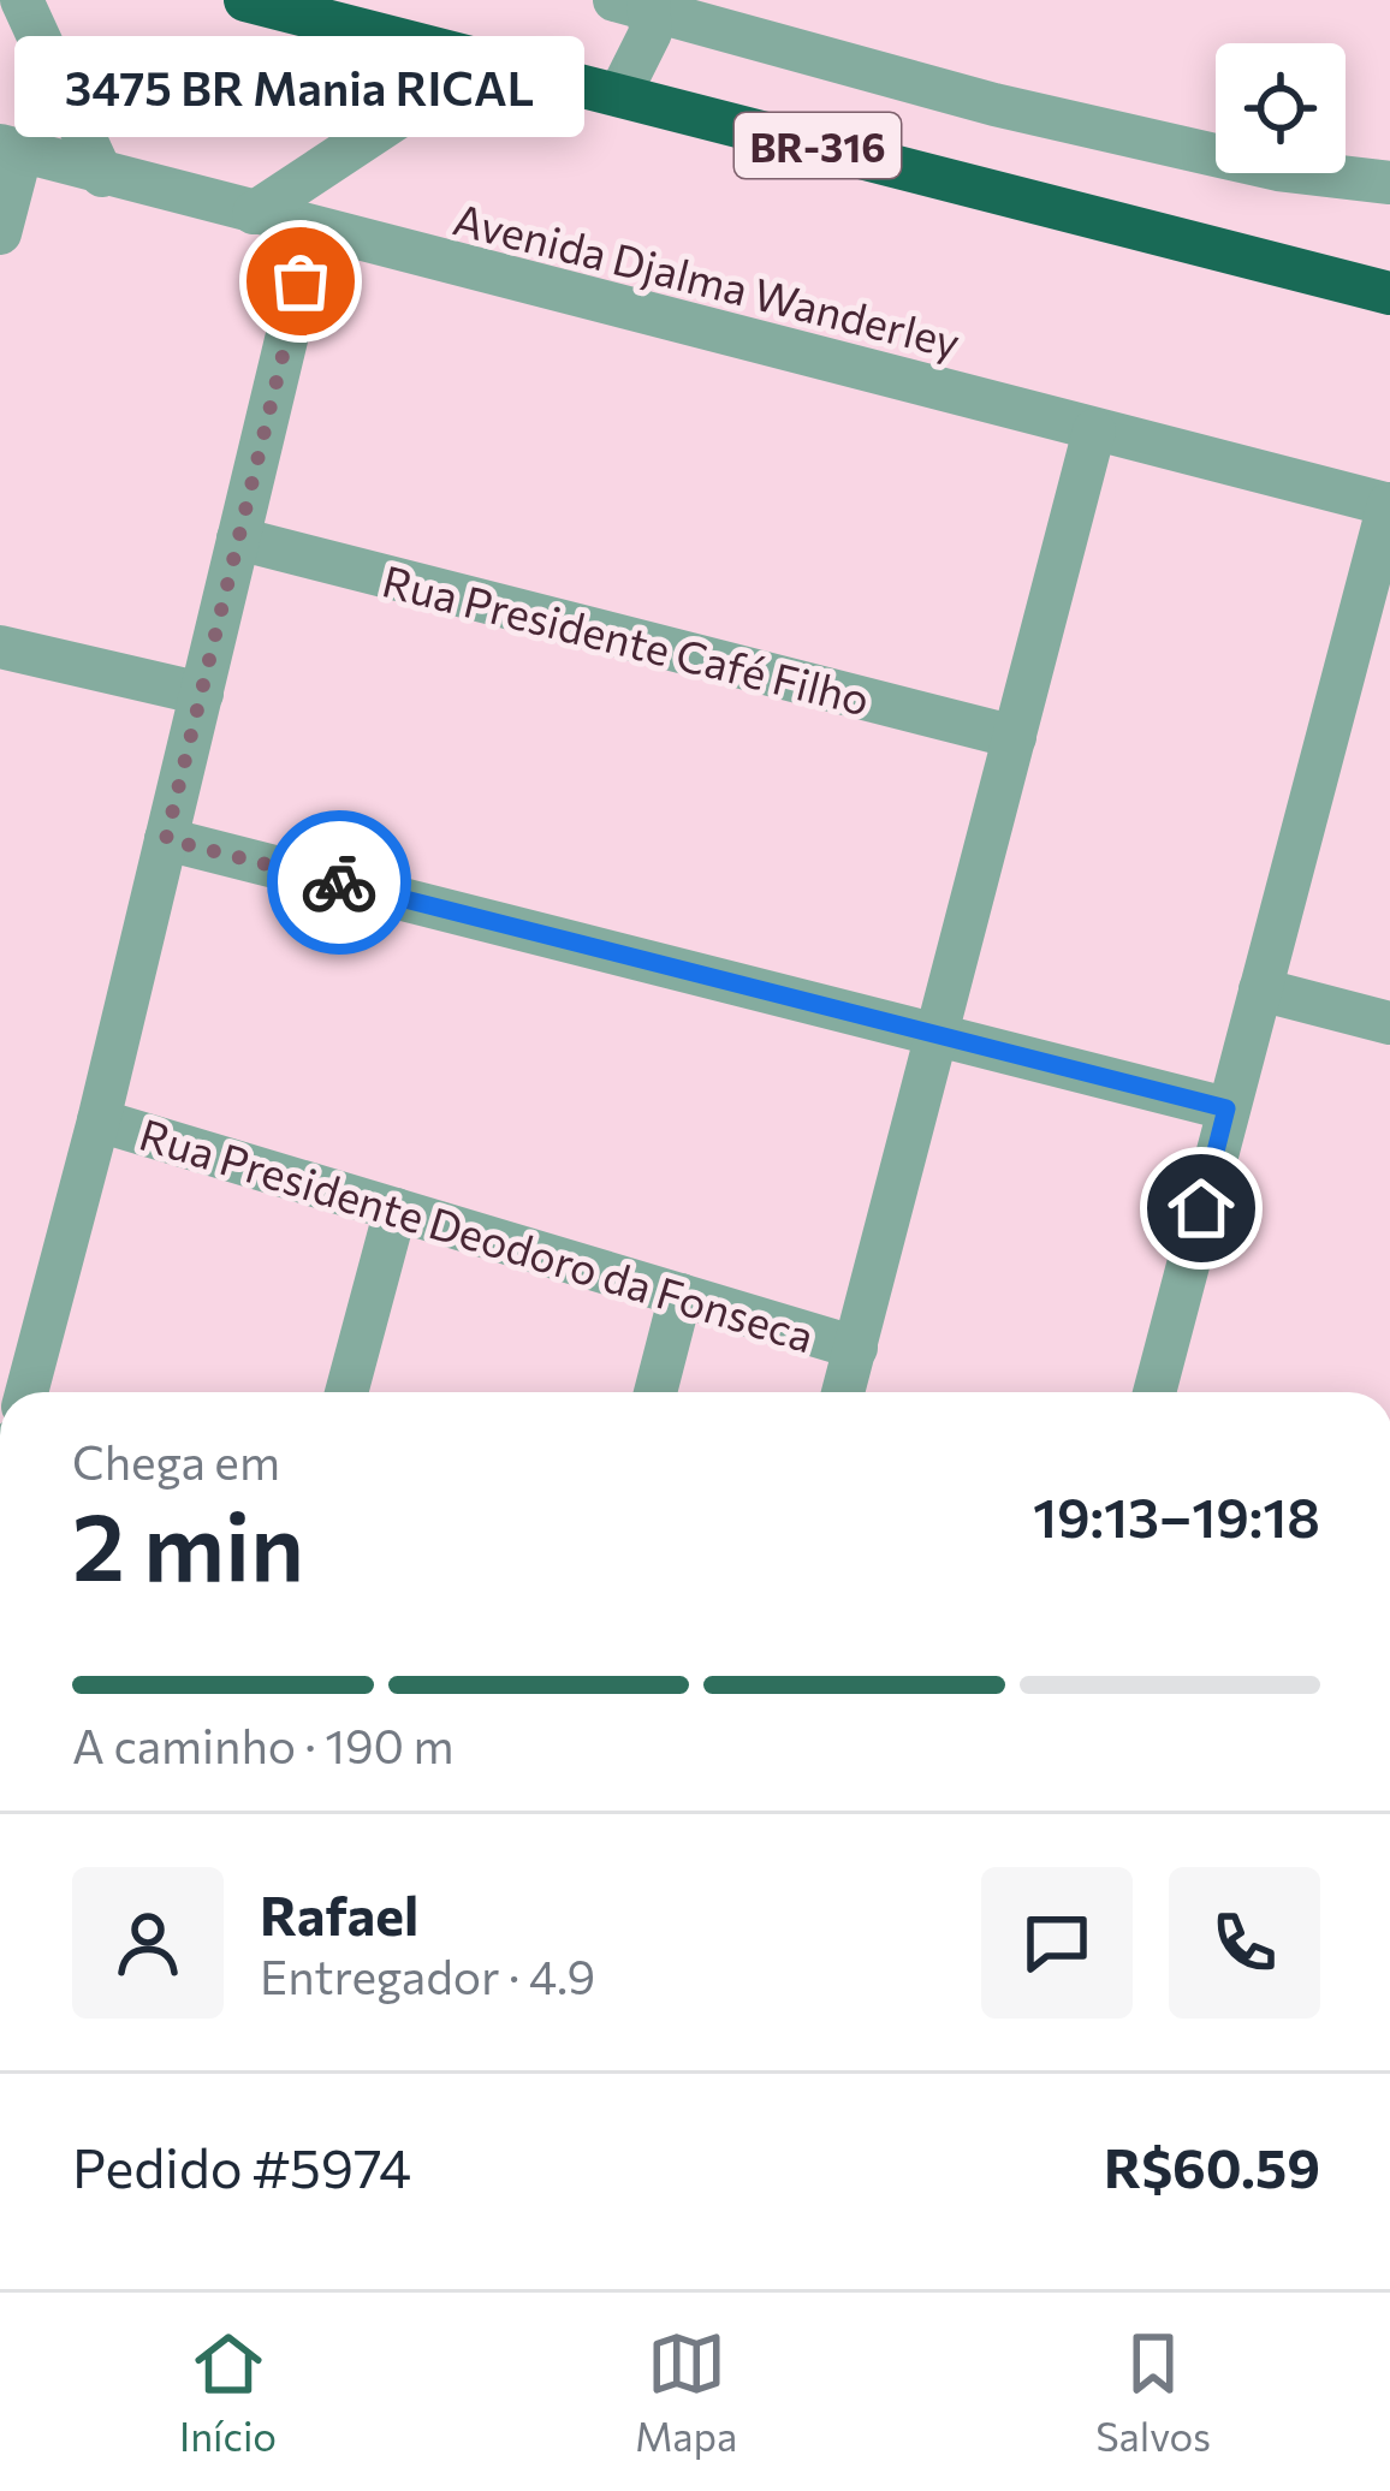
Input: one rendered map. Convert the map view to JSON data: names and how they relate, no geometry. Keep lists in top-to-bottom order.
{
  "streets": {
    "highway": ["BR-316"],
    "street": ["Avenida Djalma Wanderley", "Rua Presidente Café Filho", "Rua Presidente Deodoro da Fonseca"]
  },
  "places": ["3475 BR Mania RICAL"],
  "page": {
    "bubble": "3475 BR Mania RICAL",
    "heading": ["2 min", "Chega em", "19:13–19:18"],
    "panel": [
      "Rafael",
      "Entregador · 4.9",
      "Pedido #5974",
      "R$60.59"
    ],
    "bar": "A caminho · 190 m",
    "tabs": ["Início", "Mapa", "Salvos"]
  }
}
